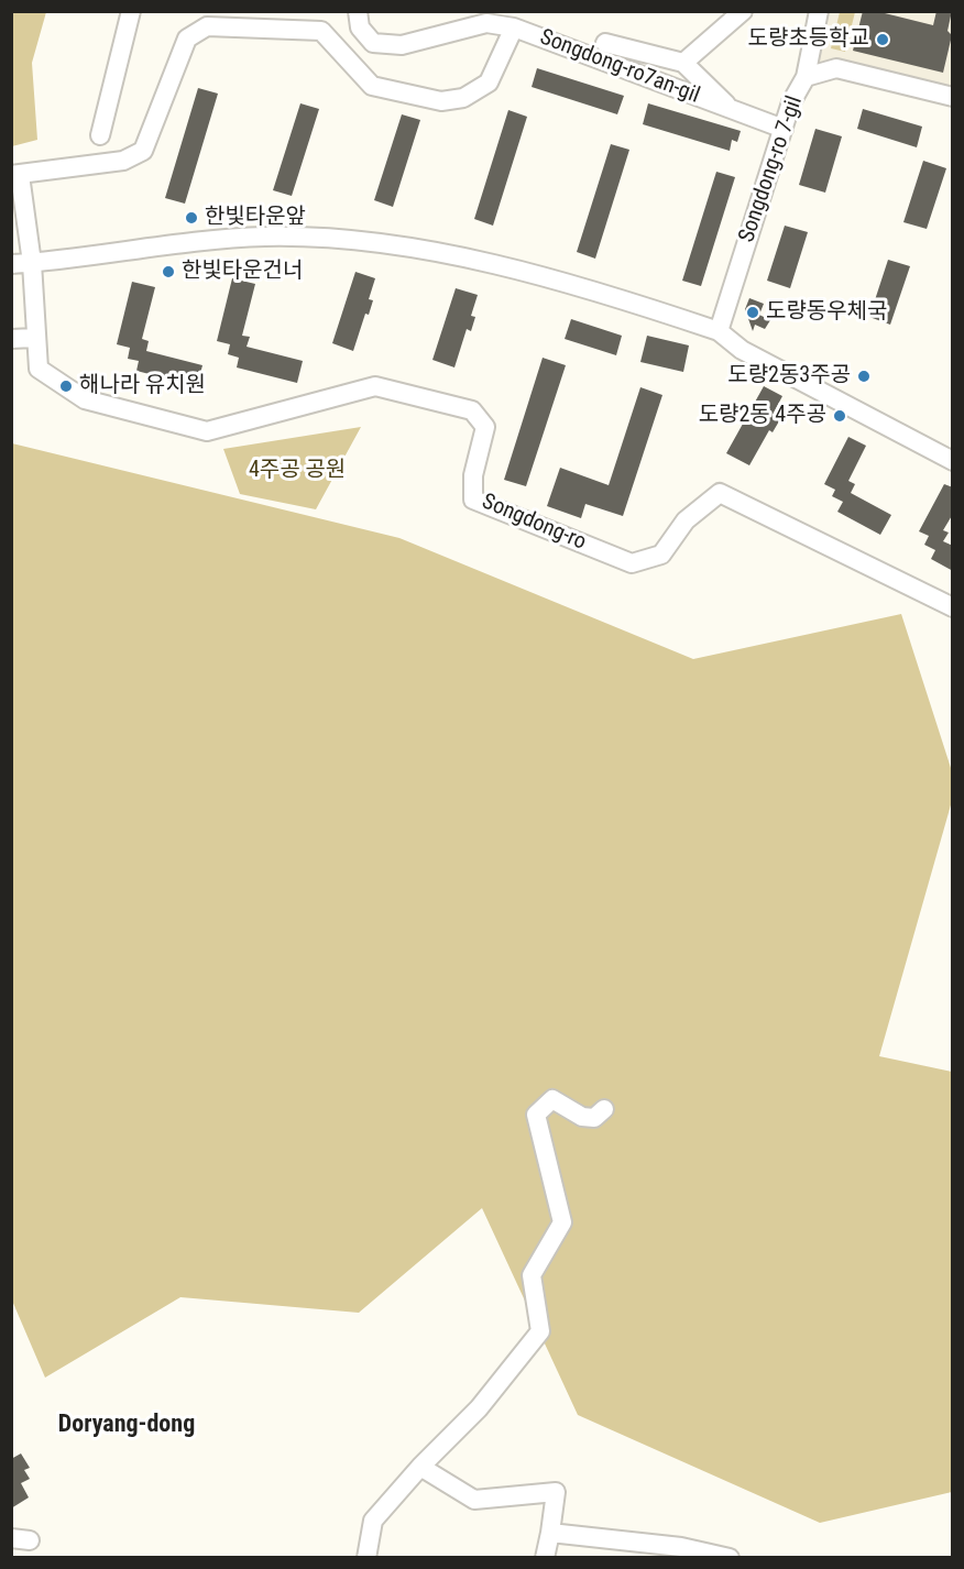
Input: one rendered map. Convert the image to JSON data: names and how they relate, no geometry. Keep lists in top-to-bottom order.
{
  "streets": {
    "street": ["Songdong-ro7an-gil", "Songdong-ro 7-gil", "Songdong-ro"]
  },
  "crossings": [
    ["Songdong-ro7an-gil", "Songdong-ro 7-gil"],
    ["Songdong-ro7an-gil", "Songdong-ro"]
  ],
  "districts": ["Doryang-dong"],
  "parks": ["4주공 공원"],
  "places": [
    "도량초등학교",
    "한빛타운앞",
    "한빛타운건너",
    "도량동우체국",
    "도량2동3주공",
    "해나라 유치원",
    "도량2동 4주공"
  ]
}
